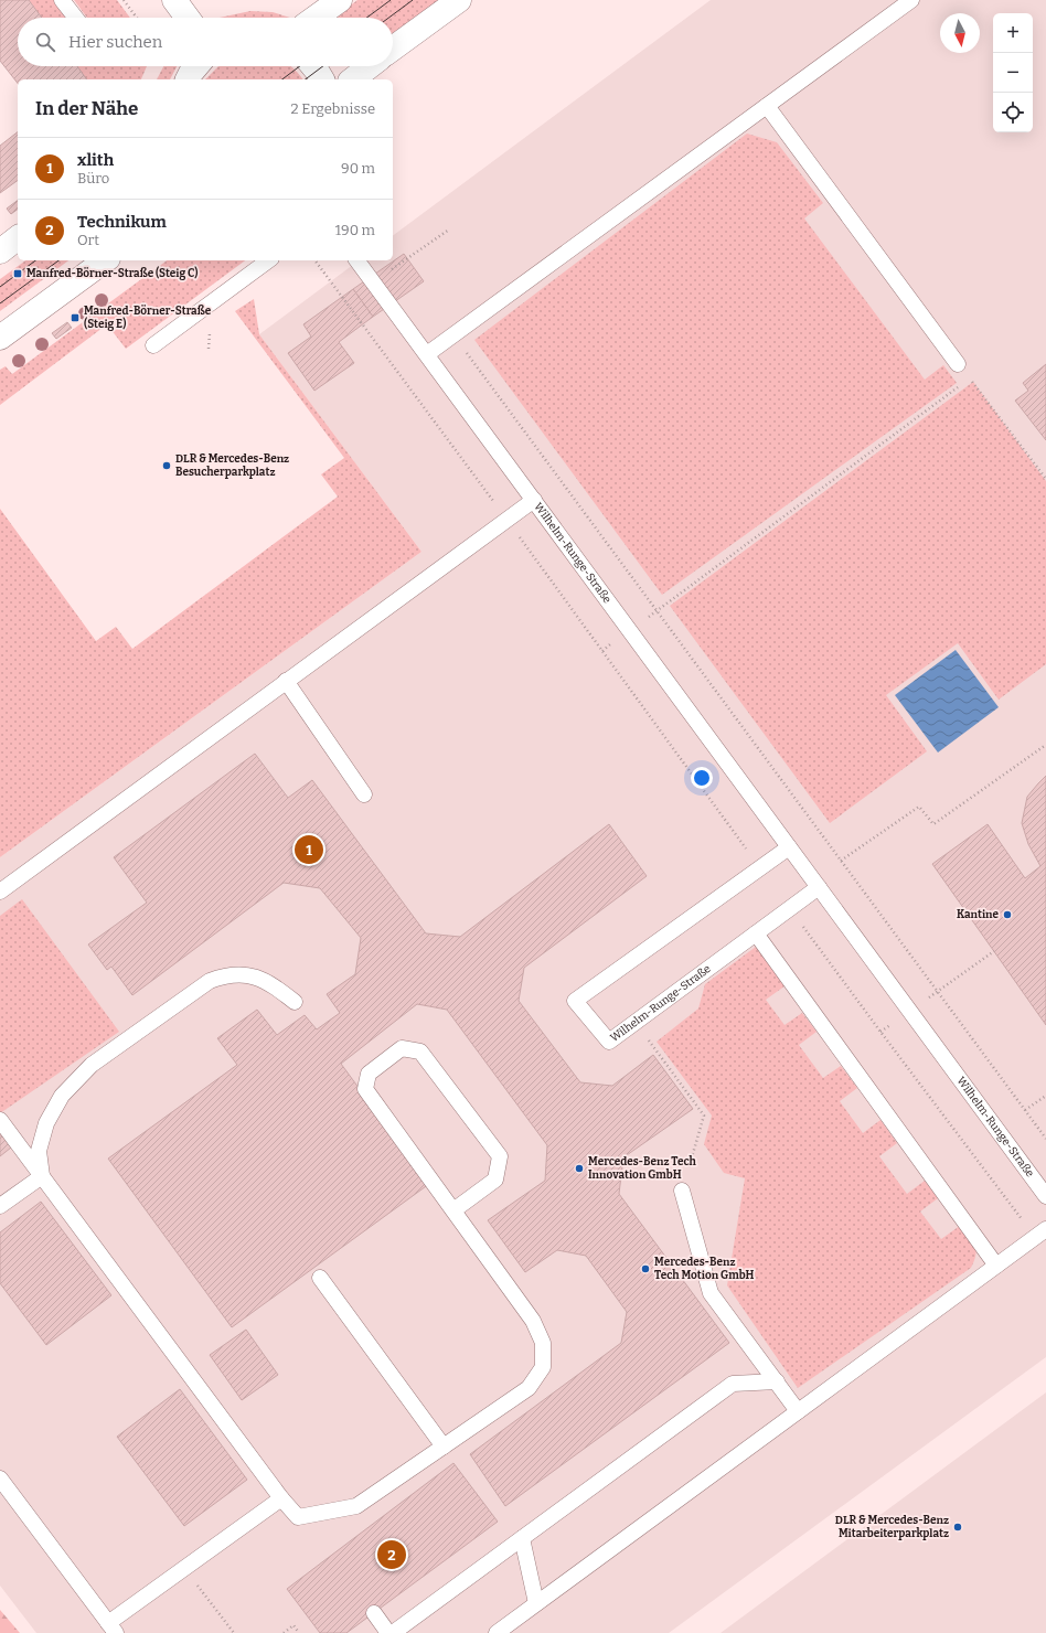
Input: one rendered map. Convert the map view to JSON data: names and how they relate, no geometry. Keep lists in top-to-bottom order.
{
  "streets": {
    "lane": ["Wilhelm-Runge-Straße"]
  },
  "places": {
    "transit": ["Manfred-Börner-Straße (Steig C)", "Manfred-Börner-Straße (Steig E)"],
    "other": [
      "DLR & Mercedes-Benz Besucherparkplatz",
      "Kantine",
      "Mercedes-Benz Tech Innovation GmbH",
      "Mercedes-Benz Tech Motion GmbH",
      "DLR & Mercedes-Benz Mitarbeiterparkplatz"
    ]
  },
  "north": "bottom",
  "page": {
    "map_buttons": ["+", "−"],
    "search": "Hier suchen",
    "heading": ["In der Nähe", "2 Ergebnisse"],
    "list": [
      {
        "mark": "1",
        "name": "xlith",
        "note": "Büro",
        "value": "90 m"
      },
      {
        "mark": "2",
        "name": "Technikum",
        "note": "Ort",
        "value": "190 m"
      }
    ],
    "pins": ["1", "2"]
  }
}
